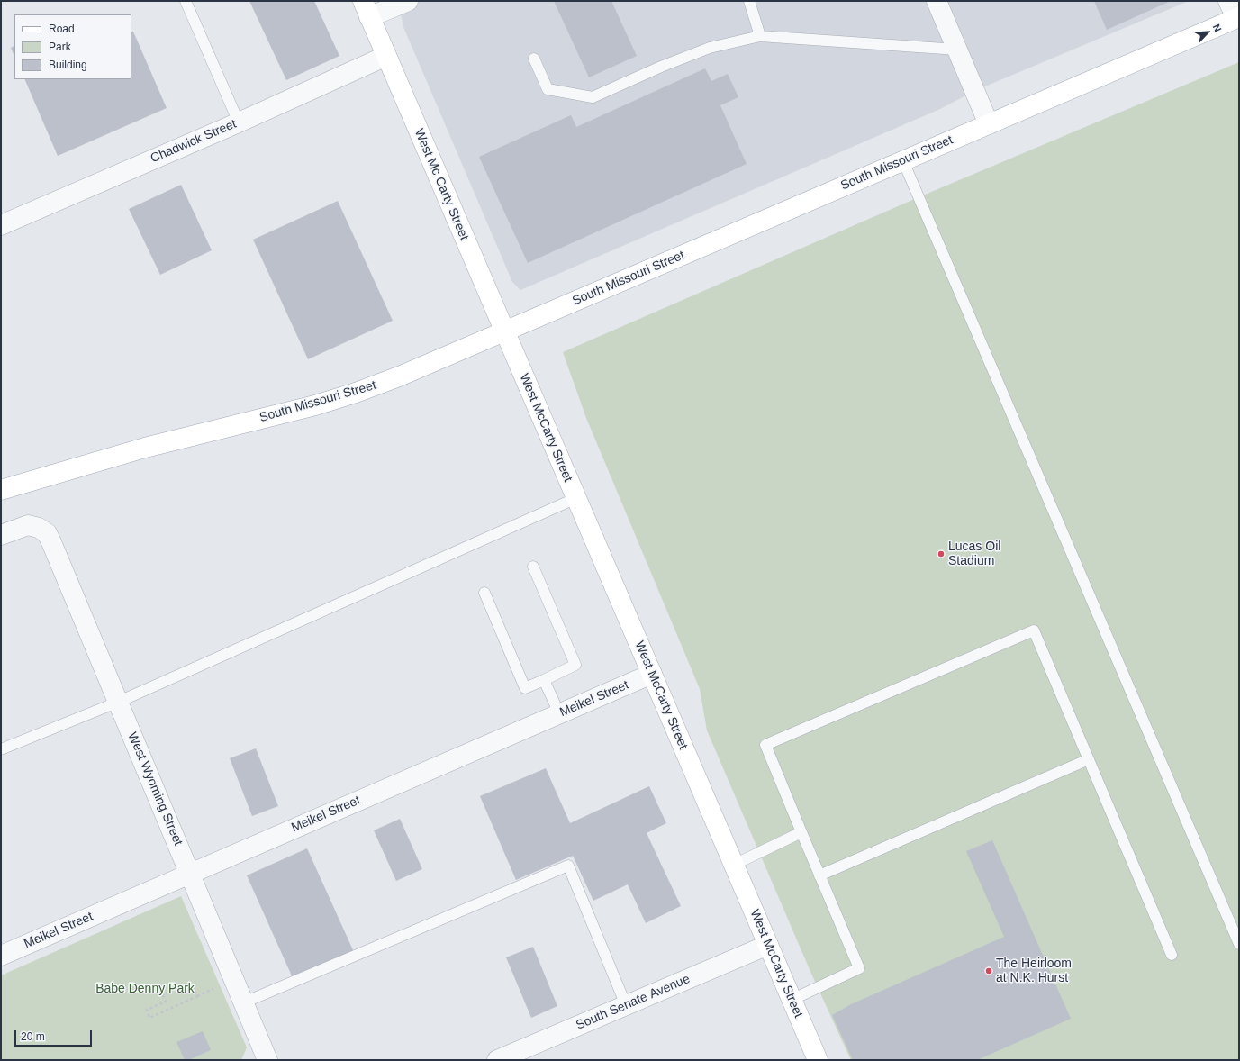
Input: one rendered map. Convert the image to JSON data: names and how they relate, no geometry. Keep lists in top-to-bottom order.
{
  "streets": {
    "main road": ["South Missouri Street", "West Mc Carty Street", "West McCarty Street"],
    "street": [
      "Chadwick Street",
      "Meikel Street",
      "West Wyoming Street",
      "South Senate Avenue"
    ]
  },
  "crossings": [
    ["Chadwick Street", "West Mc Carty Street"],
    ["South Missouri Street", "West Mc Carty Street"],
    ["South Missouri Street", "West McCarty Street"],
    ["West Mc Carty Street", "West McCarty Street"],
    ["West McCarty Street", "Meikel Street"],
    ["West McCarty Street", "South Senate Avenue"],
    ["Meikel Street", "West Wyoming Street"]
  ],
  "parks": ["Babe Denny Park"],
  "places": ["Lucas Oil Stadium", "The Heirloom at N.K. Hurst"],
  "legend": ["Road", "Park", "Building"],
  "scale_bar": "20 m",
  "north": "top right"
}
